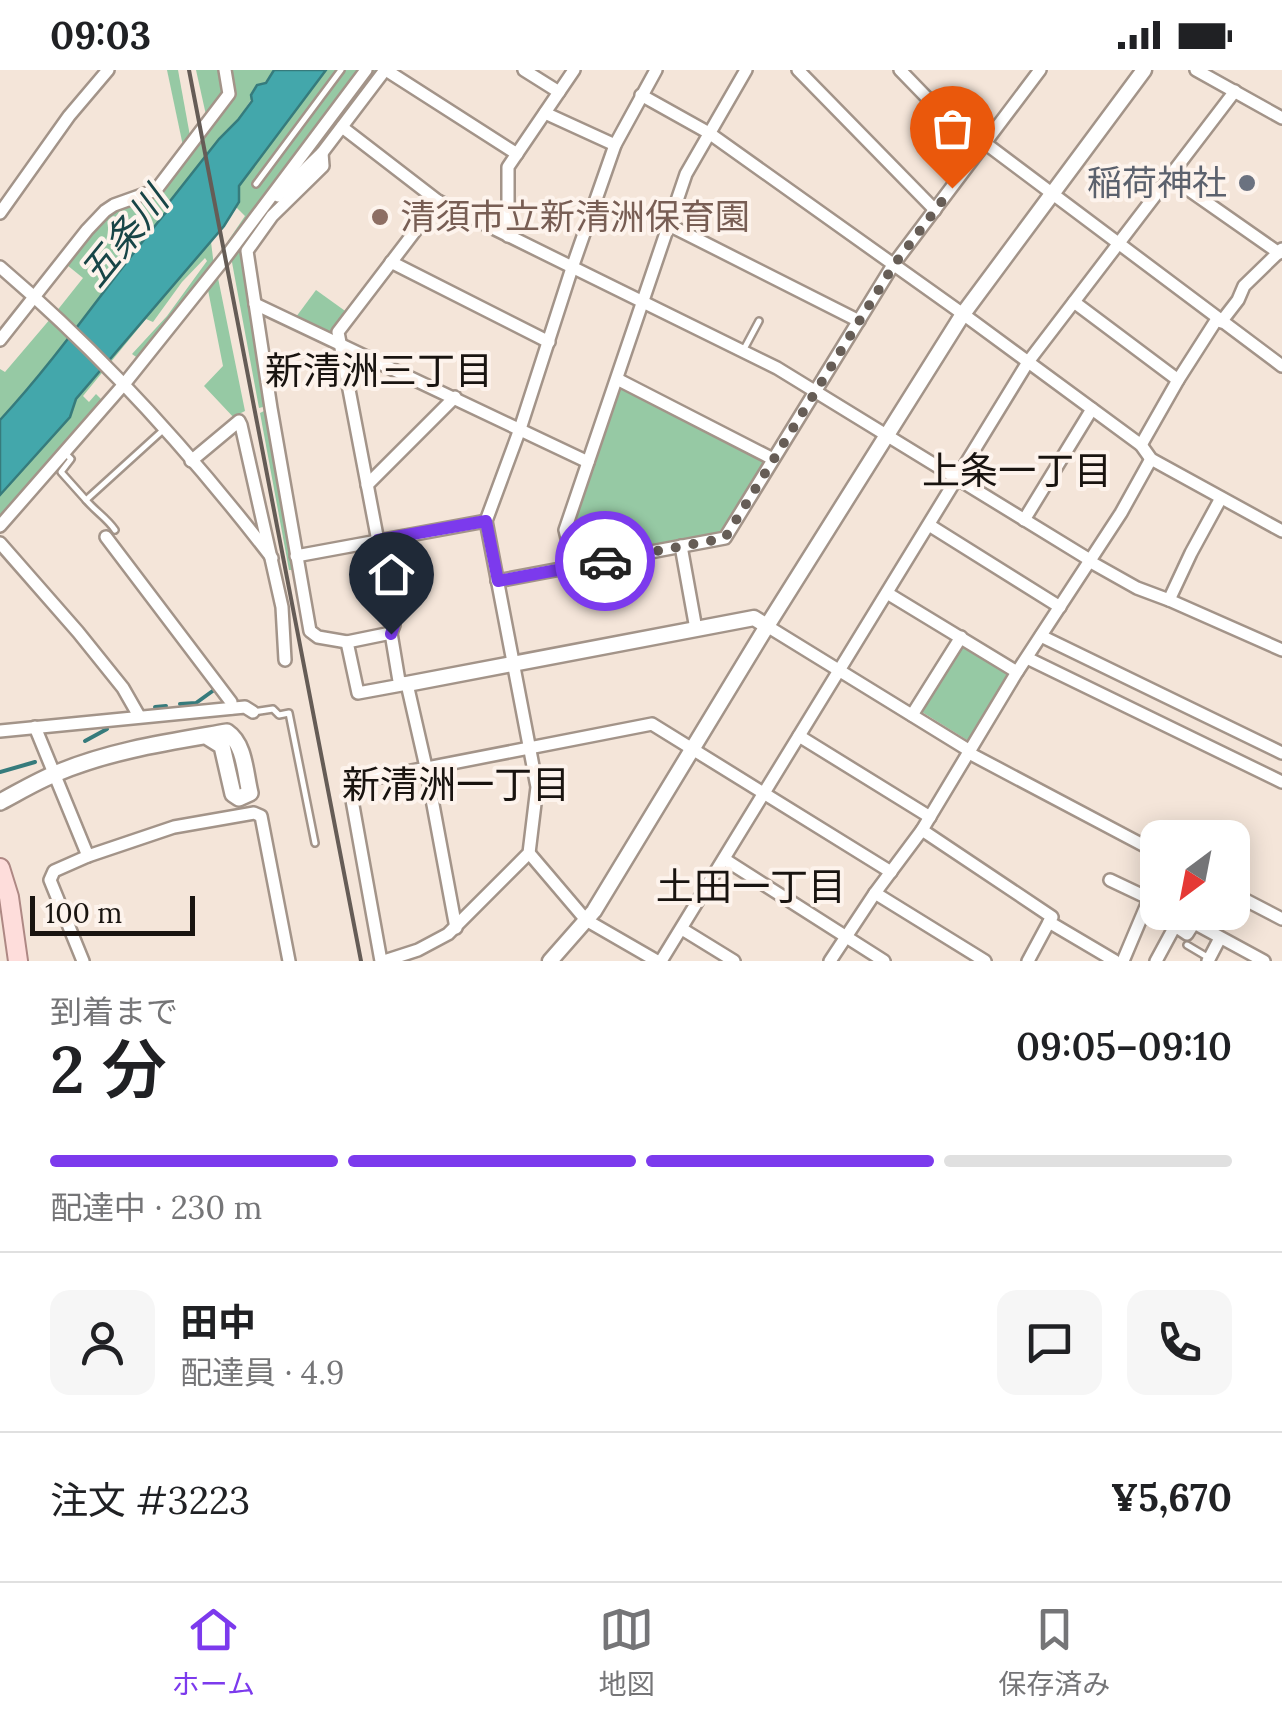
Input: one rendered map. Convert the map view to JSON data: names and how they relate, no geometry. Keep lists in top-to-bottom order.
{
  "districts": [
    "新清洲三丁目",
    "上条一丁目",
    "新清洲一丁目",
    "土田一丁目"
  ],
  "water": ["五条川"],
  "places": ["稲荷神社", "清須市立新清洲保育園"],
  "scale_bar": "100 m",
  "north": "bottom left",
  "page": {
    "status": "09:03",
    "scale": "100 m",
    "heading": ["2 分", "到着まで", "09:05–09:10"],
    "panel": [
      "田中",
      "配達員 · 4.9",
      "注文 #3223",
      "¥5,670"
    ],
    "bar": "配達中 · 230 m",
    "tabs": ["ホーム", "地図", "保存済み"]
  }
}
